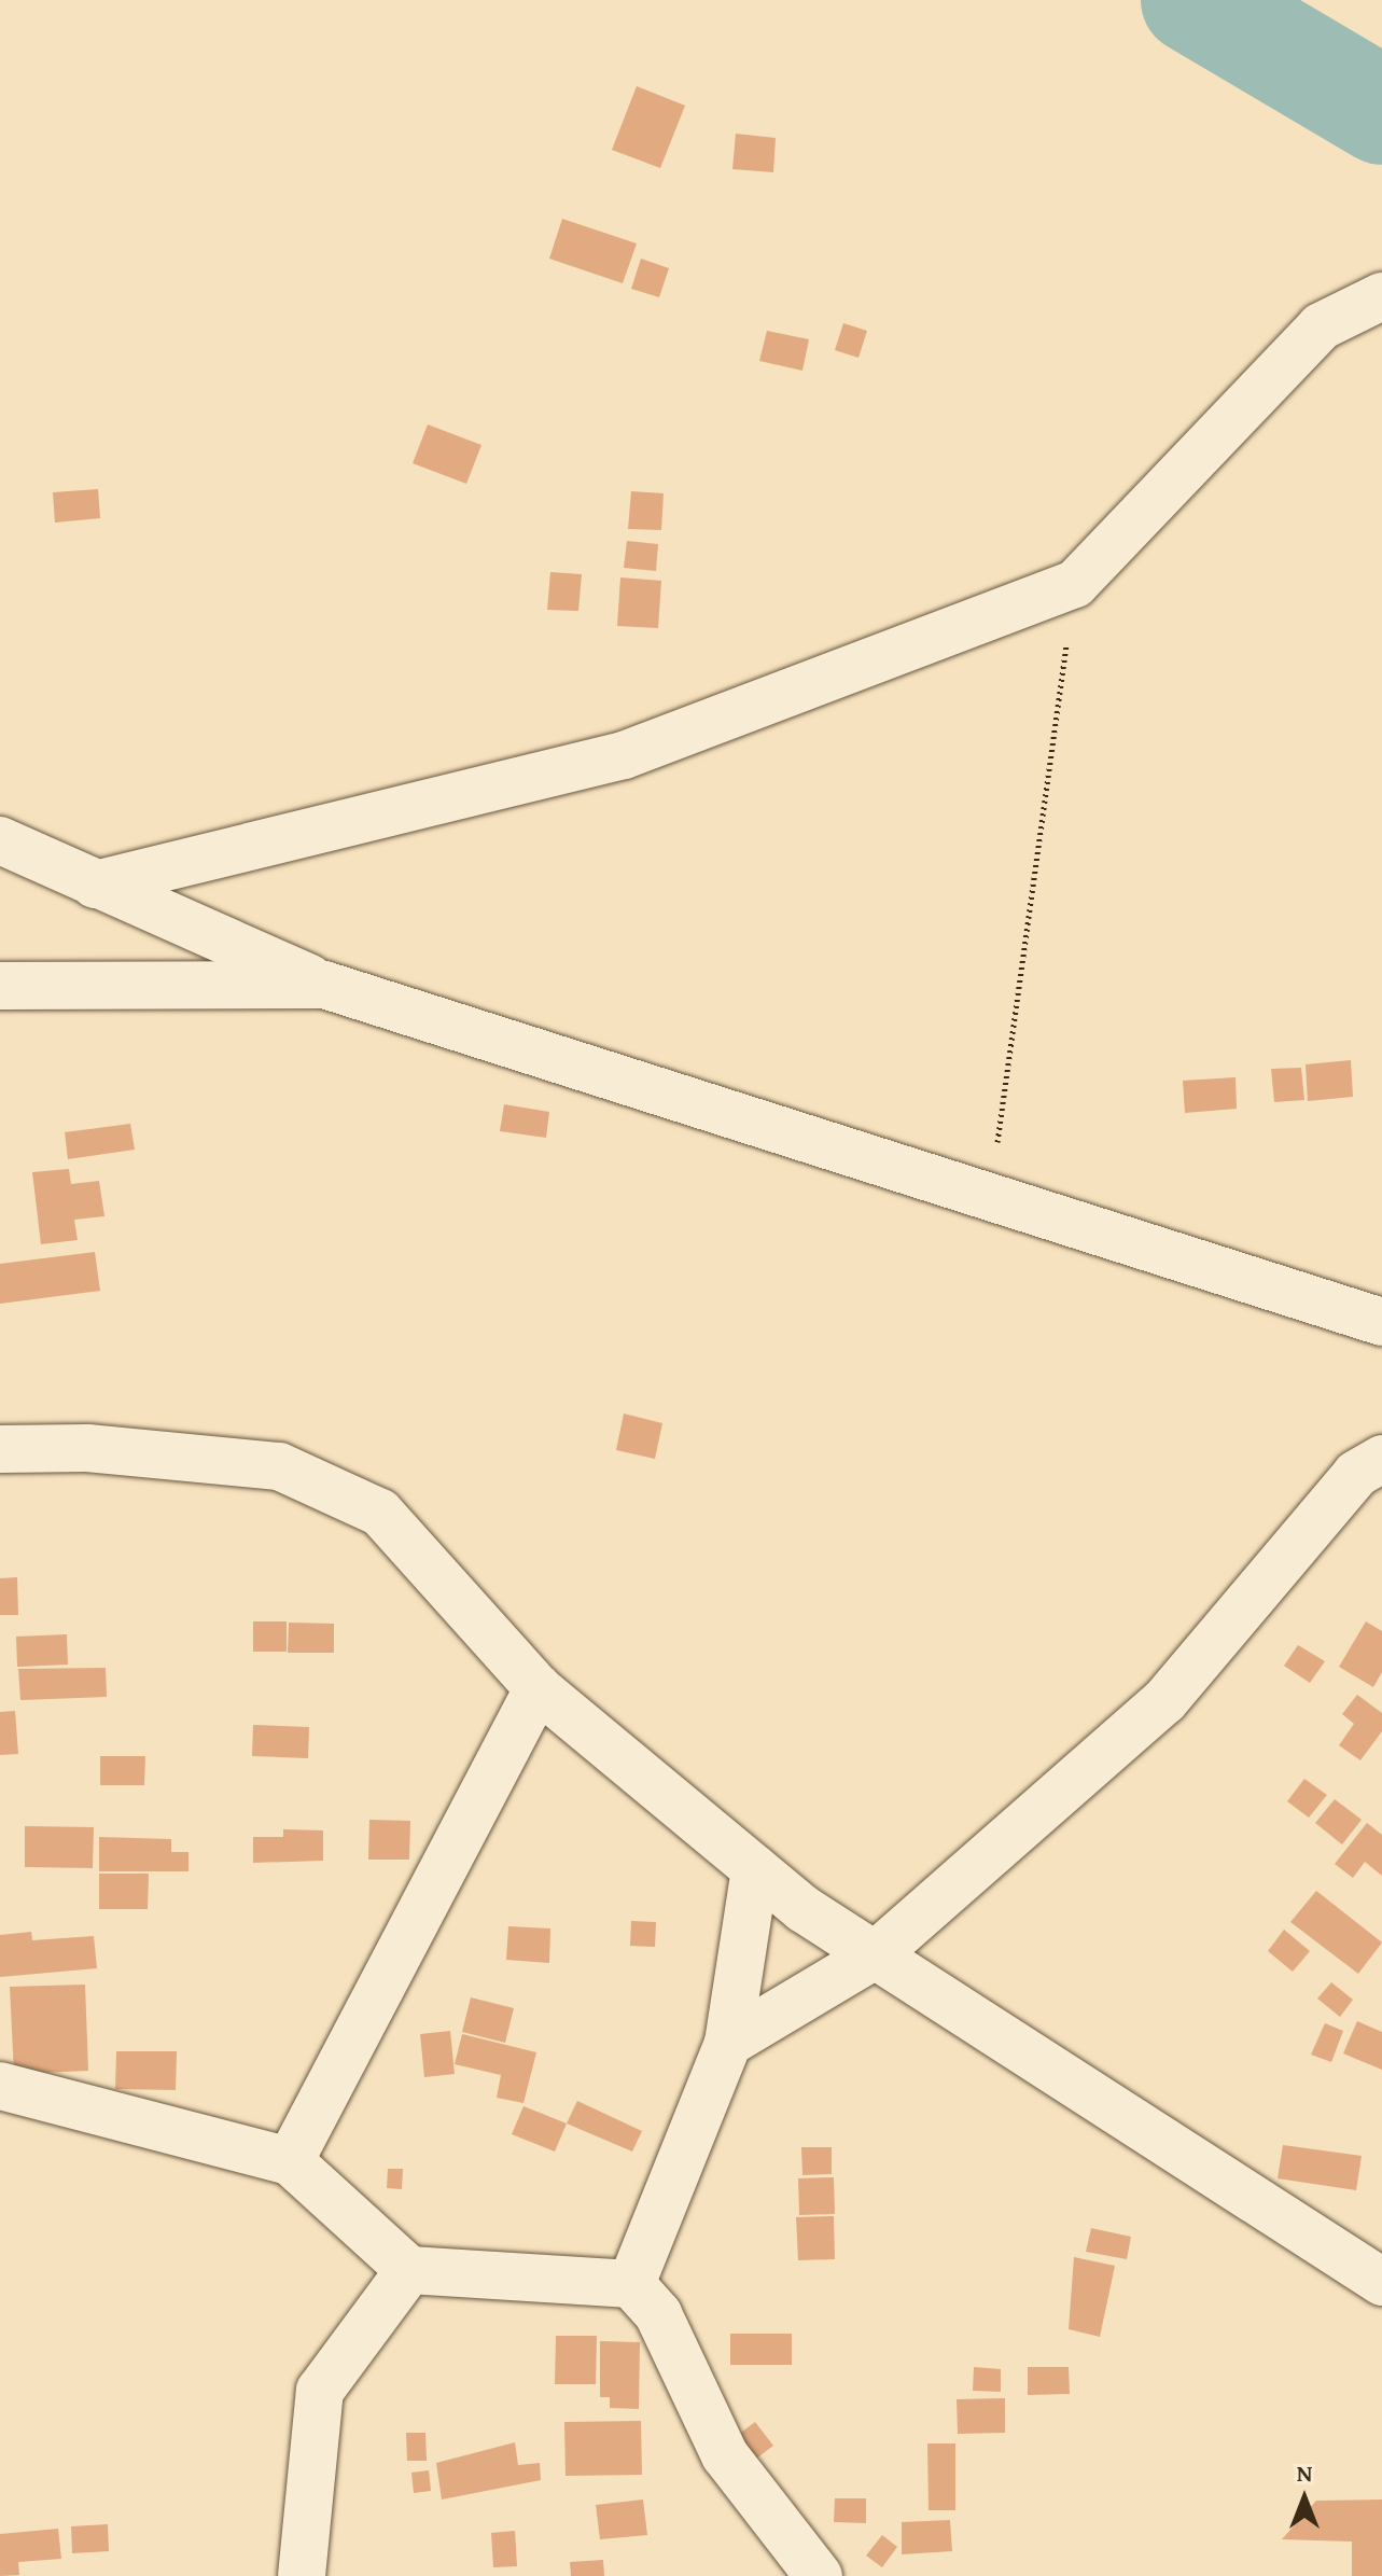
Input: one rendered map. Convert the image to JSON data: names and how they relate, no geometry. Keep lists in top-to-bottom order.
{
  "north": "top"
}
